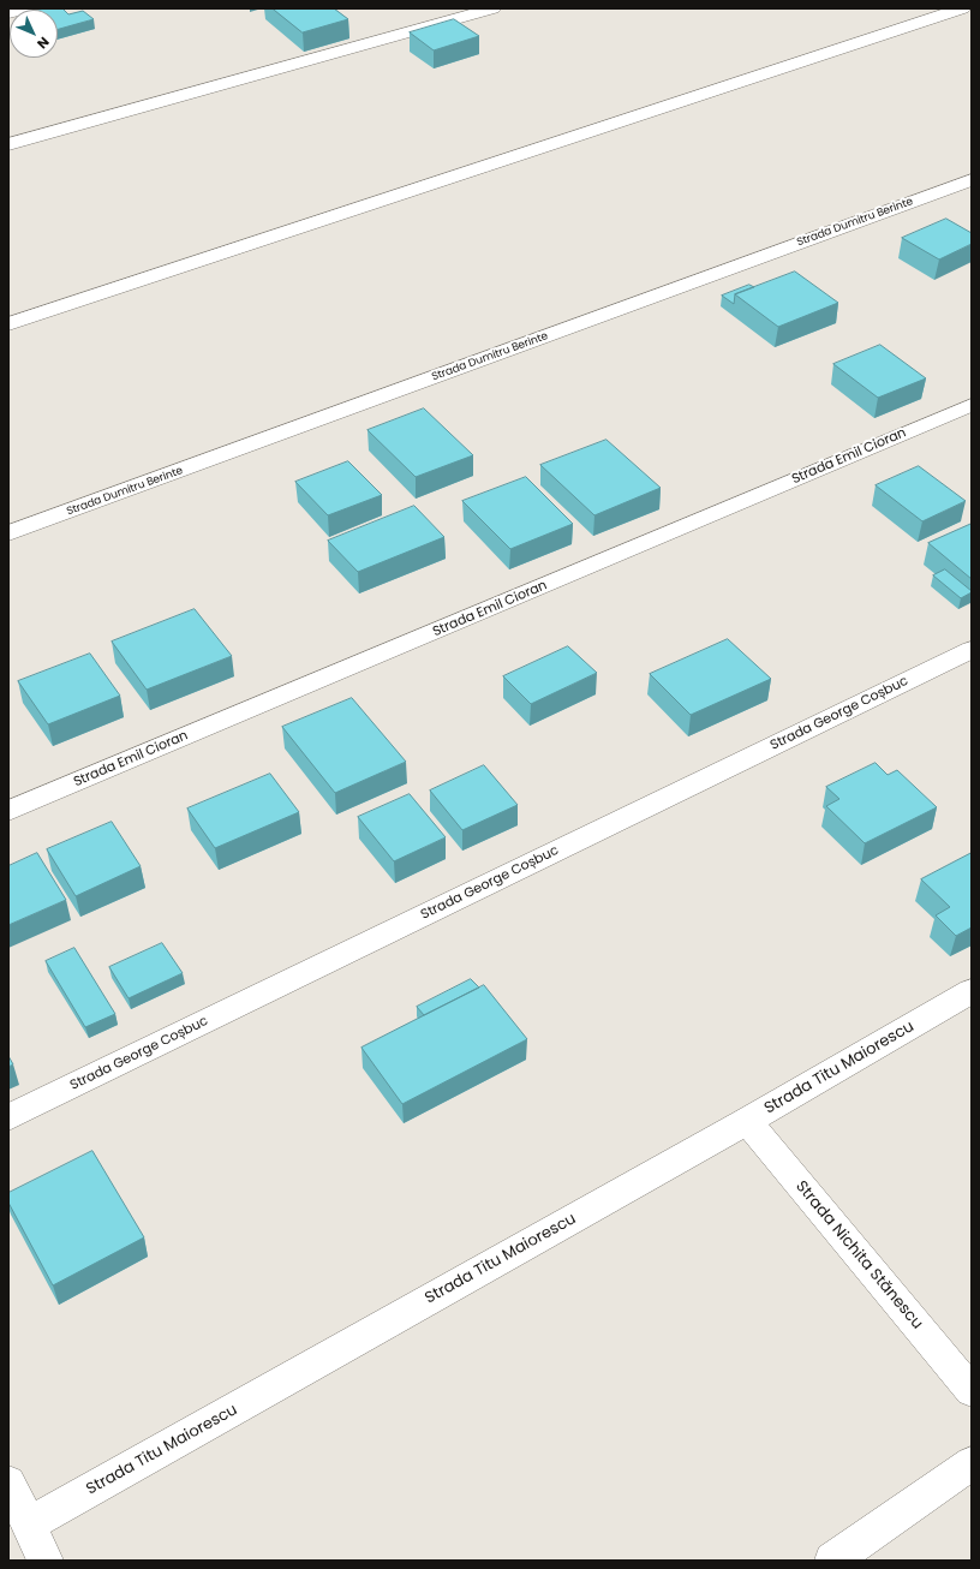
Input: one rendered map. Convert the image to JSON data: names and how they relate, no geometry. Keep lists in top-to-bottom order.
{
  "streets": {
    "street": [
      "Strada Dumitru Berinte",
      "Strada Emil Cioran",
      "Strada George Coșbuc",
      "Strada Titu Maiorescu",
      "Strada Nichita Stănescu"
    ]
  },
  "crossings": [
    ["Strada Titu Maiorescu", "Strada Nichita Stănescu"]
  ],
  "north": "bottom right"
}
